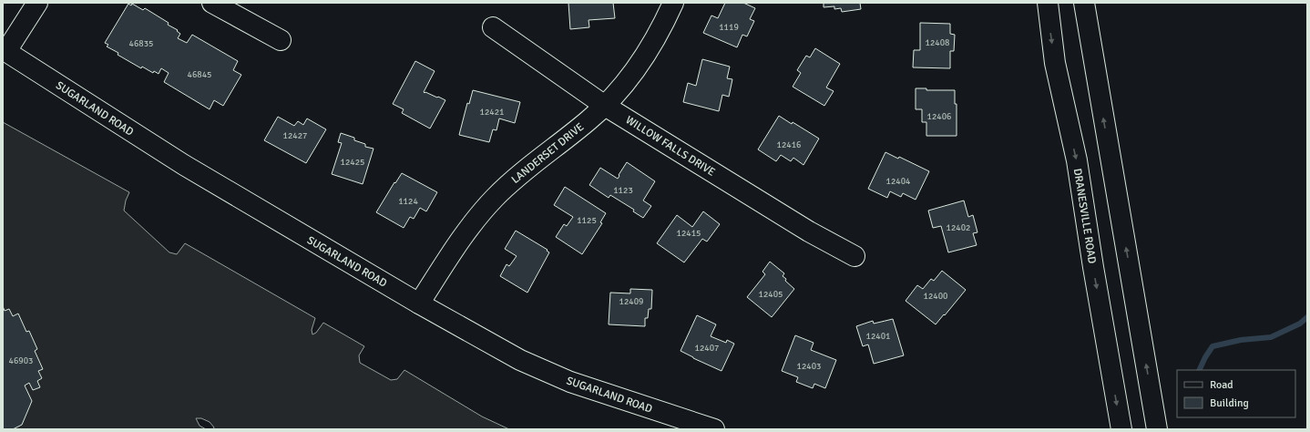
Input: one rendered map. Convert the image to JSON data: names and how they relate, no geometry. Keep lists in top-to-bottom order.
{
  "streets": {
    "street": [
      "SUGARLAND ROAD",
      "WILLOW FALLS DRIVE",
      "LANDERSET DRIVE",
      "DRANESVILLE ROAD"
    ]
  },
  "crossings": [
    ["SUGARLAND ROAD", "LANDERSET DRIVE"],
    ["WILLOW FALLS DRIVE", "LANDERSET DRIVE"]
  ],
  "house_numbers": [
    "1119",
    "12408",
    "46835",
    "46845",
    "12421",
    "12406",
    "12427",
    "12416",
    "12425",
    "12404",
    "1123",
    "1124",
    "1125",
    "12402",
    "12415",
    "12405",
    "12400",
    "12409",
    "12401",
    "12407",
    "46903",
    "12403"
  ],
  "legend": ["Road", "Building"]
}
